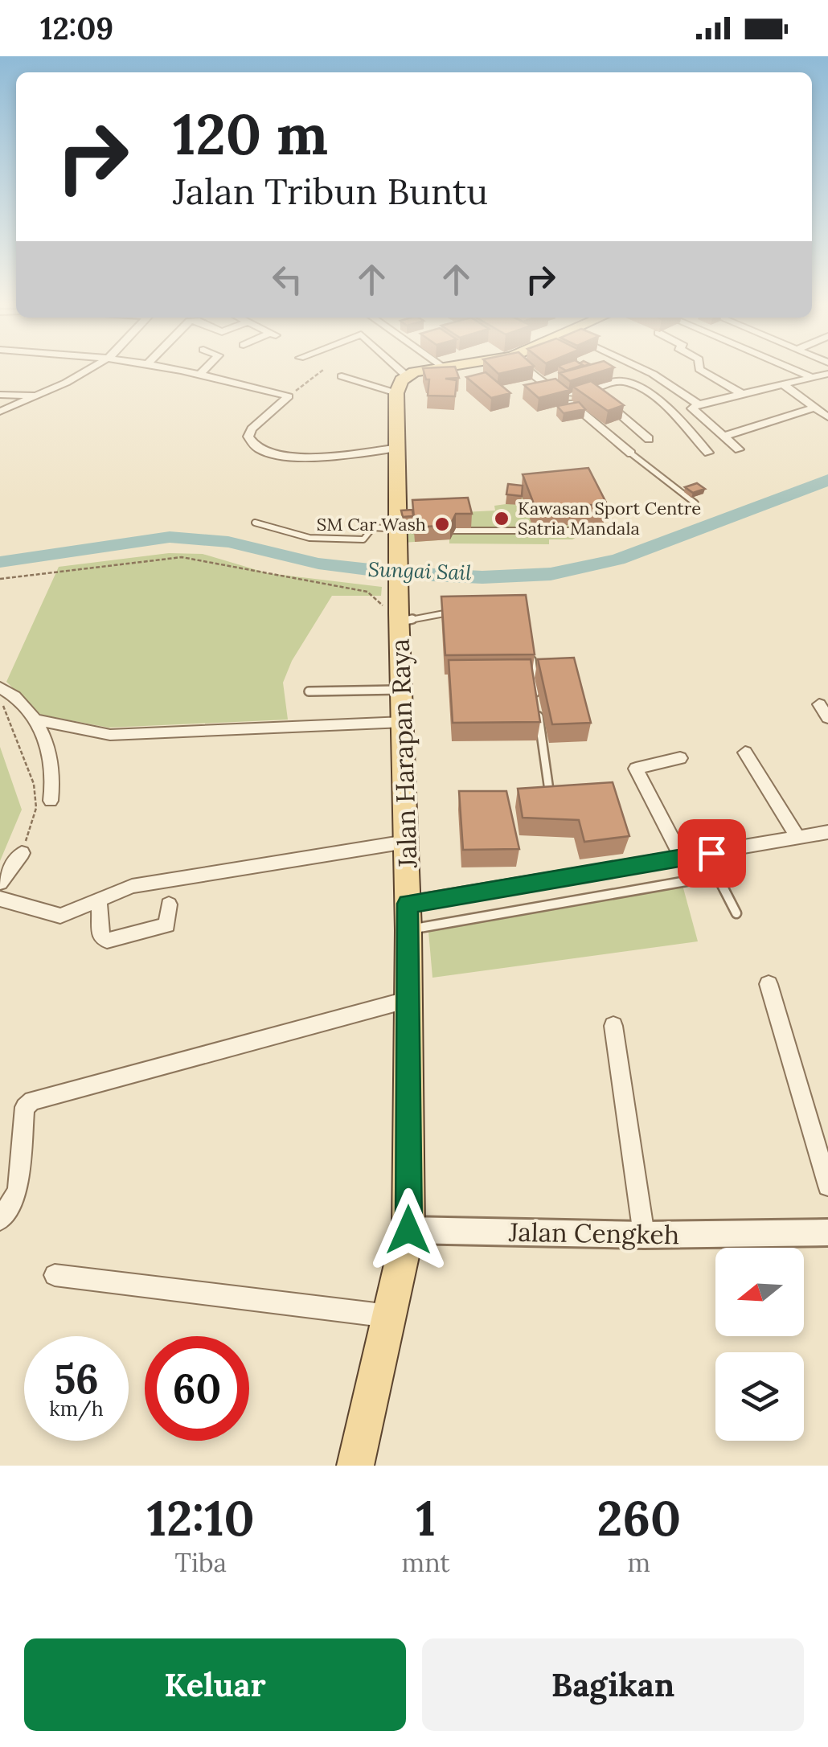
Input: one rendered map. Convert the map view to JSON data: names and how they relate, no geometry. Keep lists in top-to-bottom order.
{
  "streets": {
    "main road": ["Jalan Harapan Raya"],
    "street": ["Jalan Cengkeh"]
  },
  "crossings": [
    ["Jalan Harapan Raya", "Jalan Cengkeh"]
  ],
  "water": ["Sungai Sail"],
  "places": ["Kawasan Sport Centre Satria Mandala", "SM Car Wash"],
  "north": "left",
  "page": {
    "status": "12:09",
    "turn": ["120 m", "Jalan Tribun Buntu"],
    "speed": "56 km/h",
    "limit": "60",
    "eta": [
      "12:10",
      "Tiba",
      "1",
      "mnt",
      "260",
      "m"
    ],
    "buttons": ["Keluar", "Bagikan"]
  }
}
